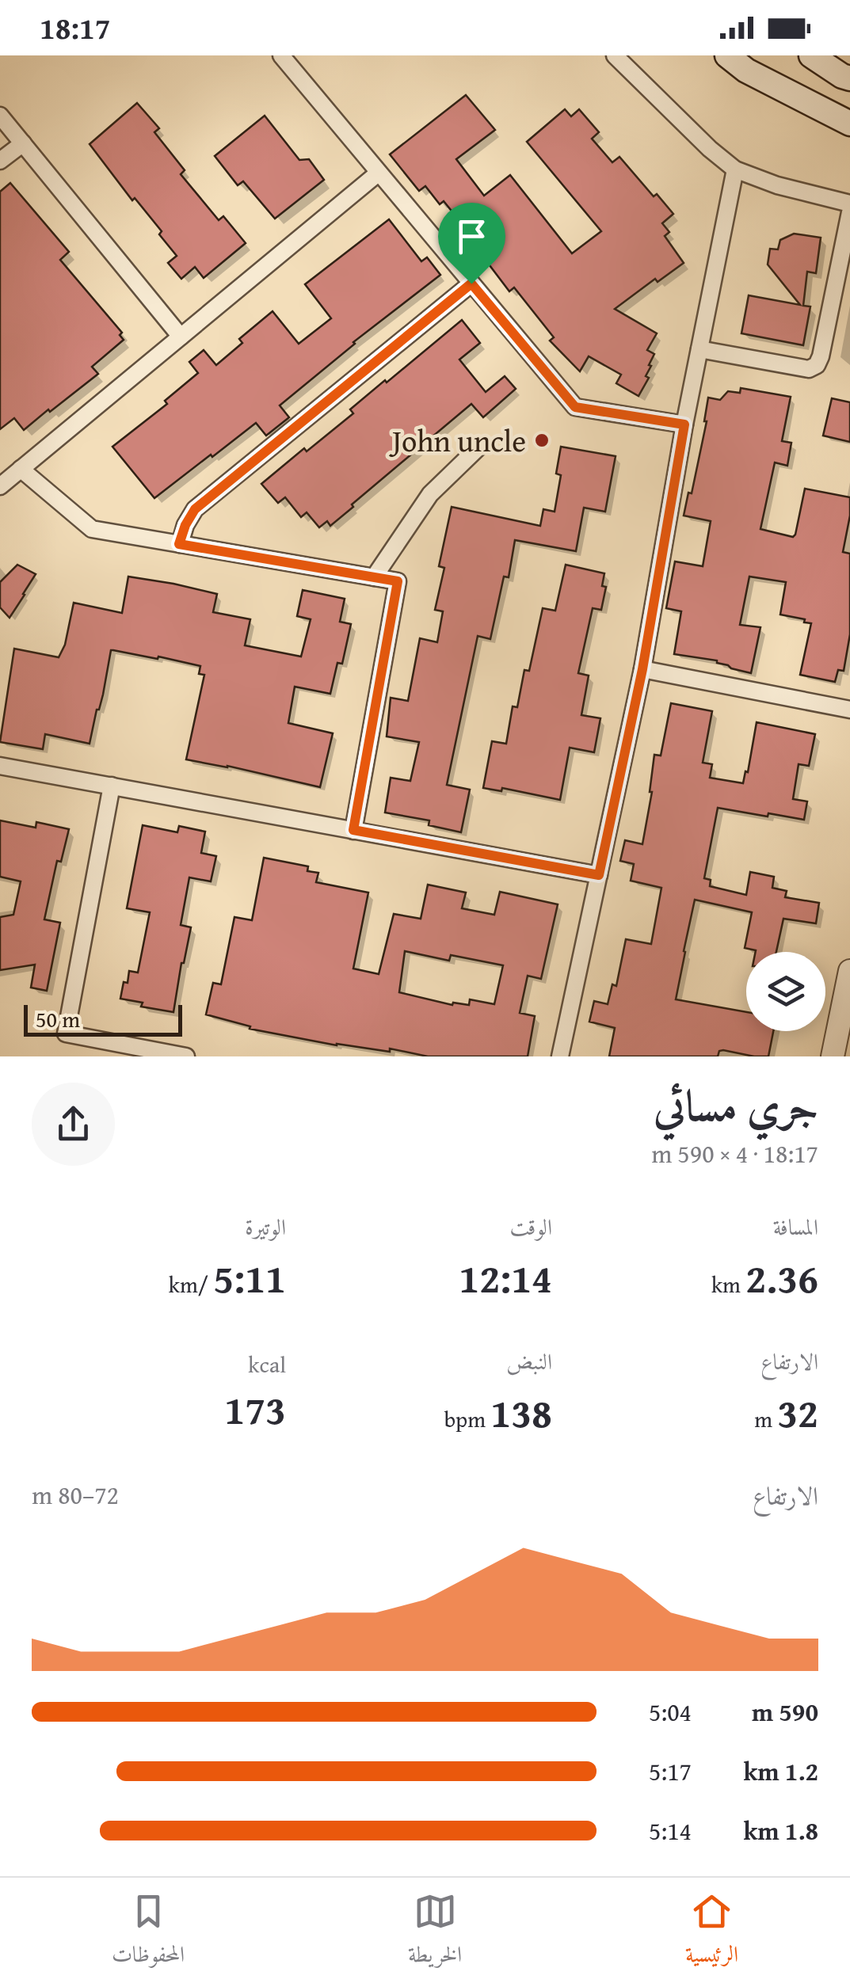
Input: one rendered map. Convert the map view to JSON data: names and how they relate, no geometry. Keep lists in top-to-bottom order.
{
  "places": ["John uncle"],
  "scale_bar": "50 m",
  "page": {
    "status": "18:17",
    "scale": "50 m",
    "heading": ["جري مسائي", "18:17 · 4 × 590 m"],
    "stats": [
      ["المسافة", "2.36 km"],
      ["الوقت", "12:14"],
      ["الوتيرة", "5:11 /km"],
      ["الارتفاع", "32 m"],
      ["النبض", "138 bpm"],
      ["kcal", "173"]
    ],
    "chart": ["الارتفاع", "72–80 m"],
    "list": [
      {
        "name": "590 m",
        "note": "5:04"
      },
      {
        "name": "1.2 km",
        "note": "5:17"
      },
      {
        "name": "1.8 km",
        "note": "5:14"
      }
    ],
    "tabs": ["الرئيسية", "الخريطة", "المحفوظات"]
  }
}
